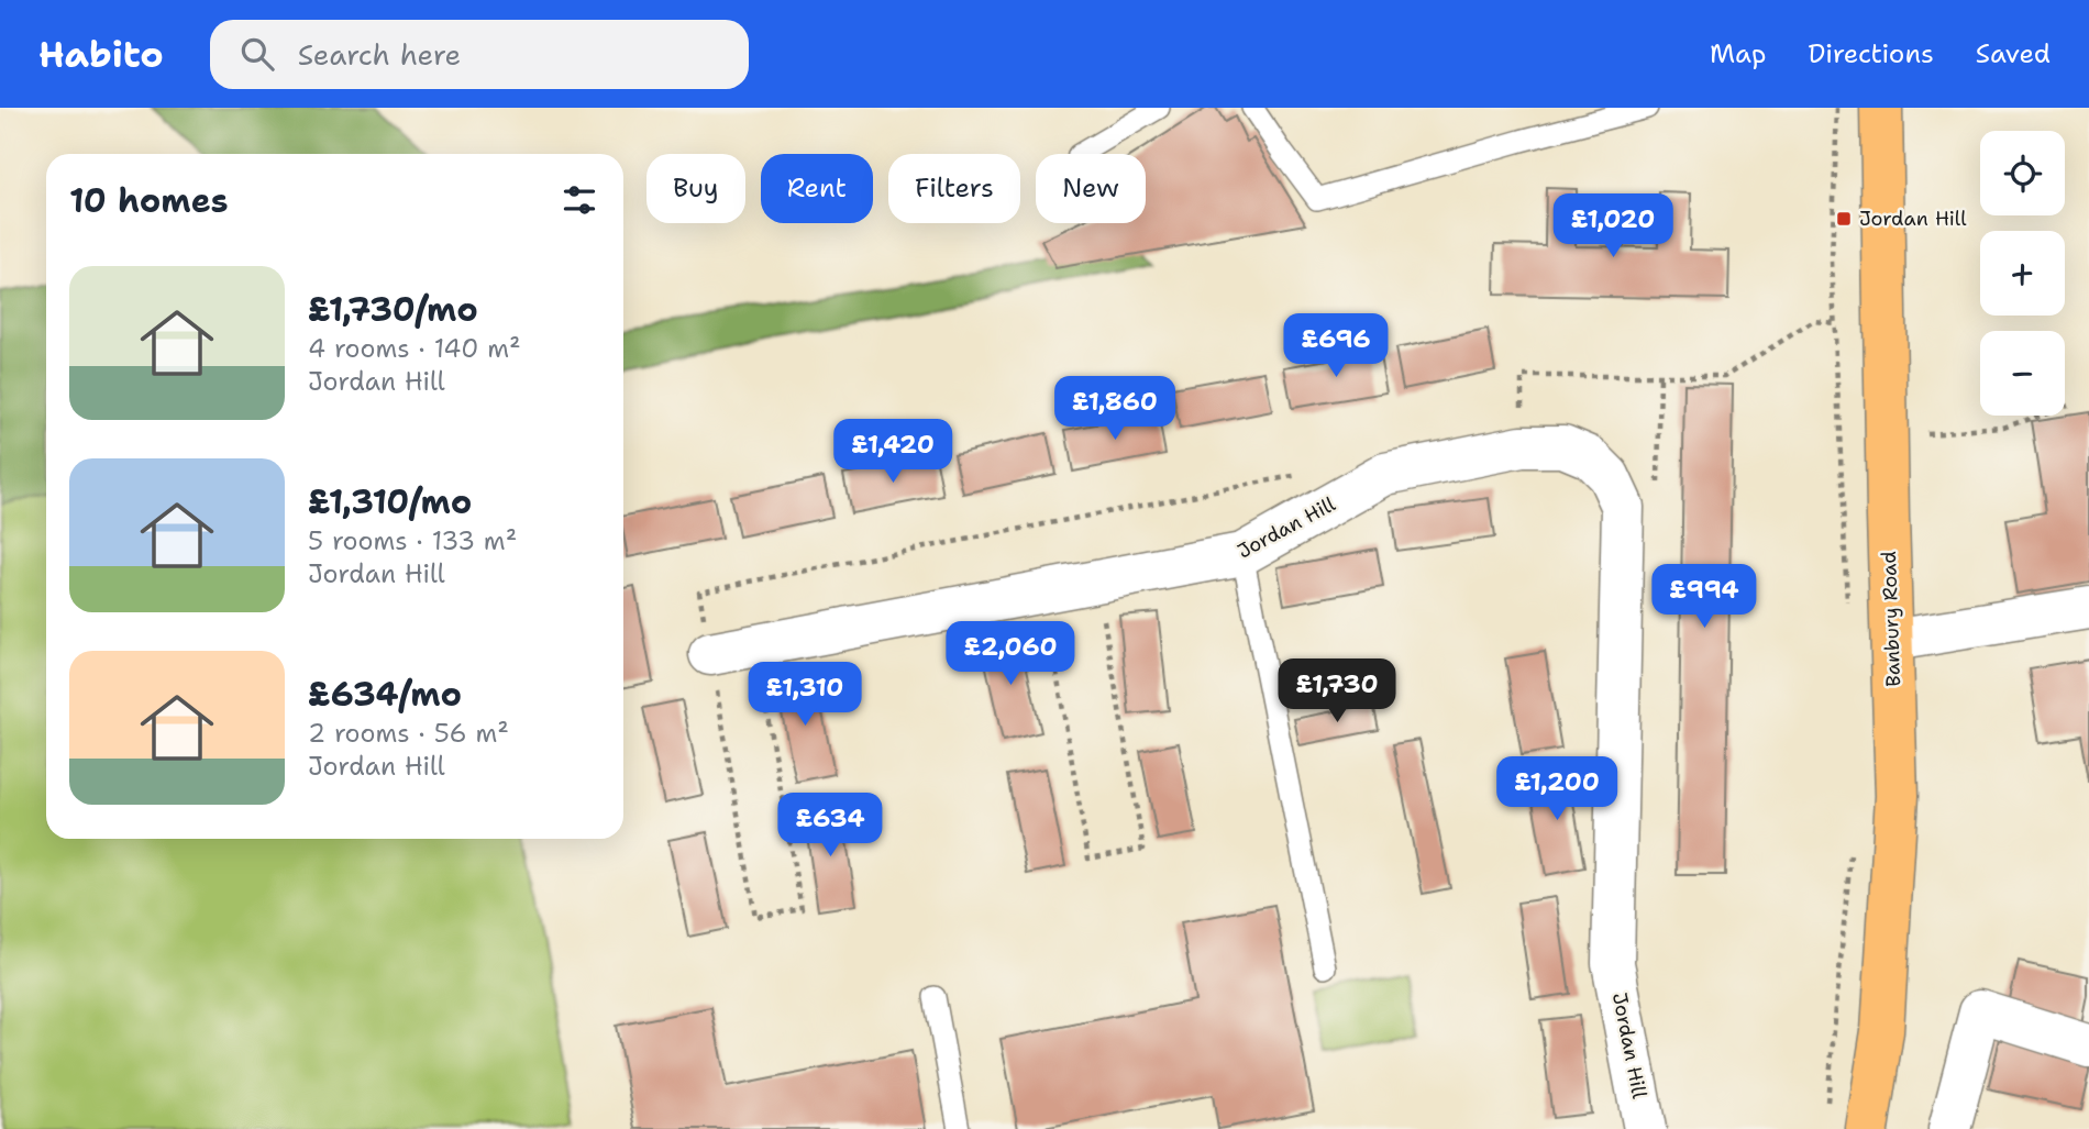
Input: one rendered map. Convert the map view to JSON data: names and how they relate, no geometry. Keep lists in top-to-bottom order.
{
  "streets": {
    "main road": ["Banbury Road"],
    "street": ["Jordan Hill"]
  },
  "places": {
    "transit": ["Jordan Hill"]
  },
  "page": {
    "header": "Habito",
    "search": "Search here",
    "nav": ["Map", "Directions", "Saved"],
    "map_buttons": ["+", "−"],
    "chip": [
      "Buy",
      "Rent",
      "Filters",
      "New"
    ],
    "heading": "10 homes",
    "price": [
      "£1,020",
      "£696",
      "£1,860",
      "£1,420",
      "£994",
      "£2,060",
      "£1,730",
      "£1,310",
      "£1,200",
      "£634"
    ],
    "list": [
      {
        "name": "£1,730/mo",
        "note": "4 rooms · 140 m² · Jordan Hill"
      },
      {
        "name": "£1,310/mo",
        "note": "5 rooms · 133 m² · Jordan Hill"
      },
      {
        "name": "£634/mo",
        "note": "2 rooms · 56 m² · Jordan Hill"
      }
    ]
  }
}
